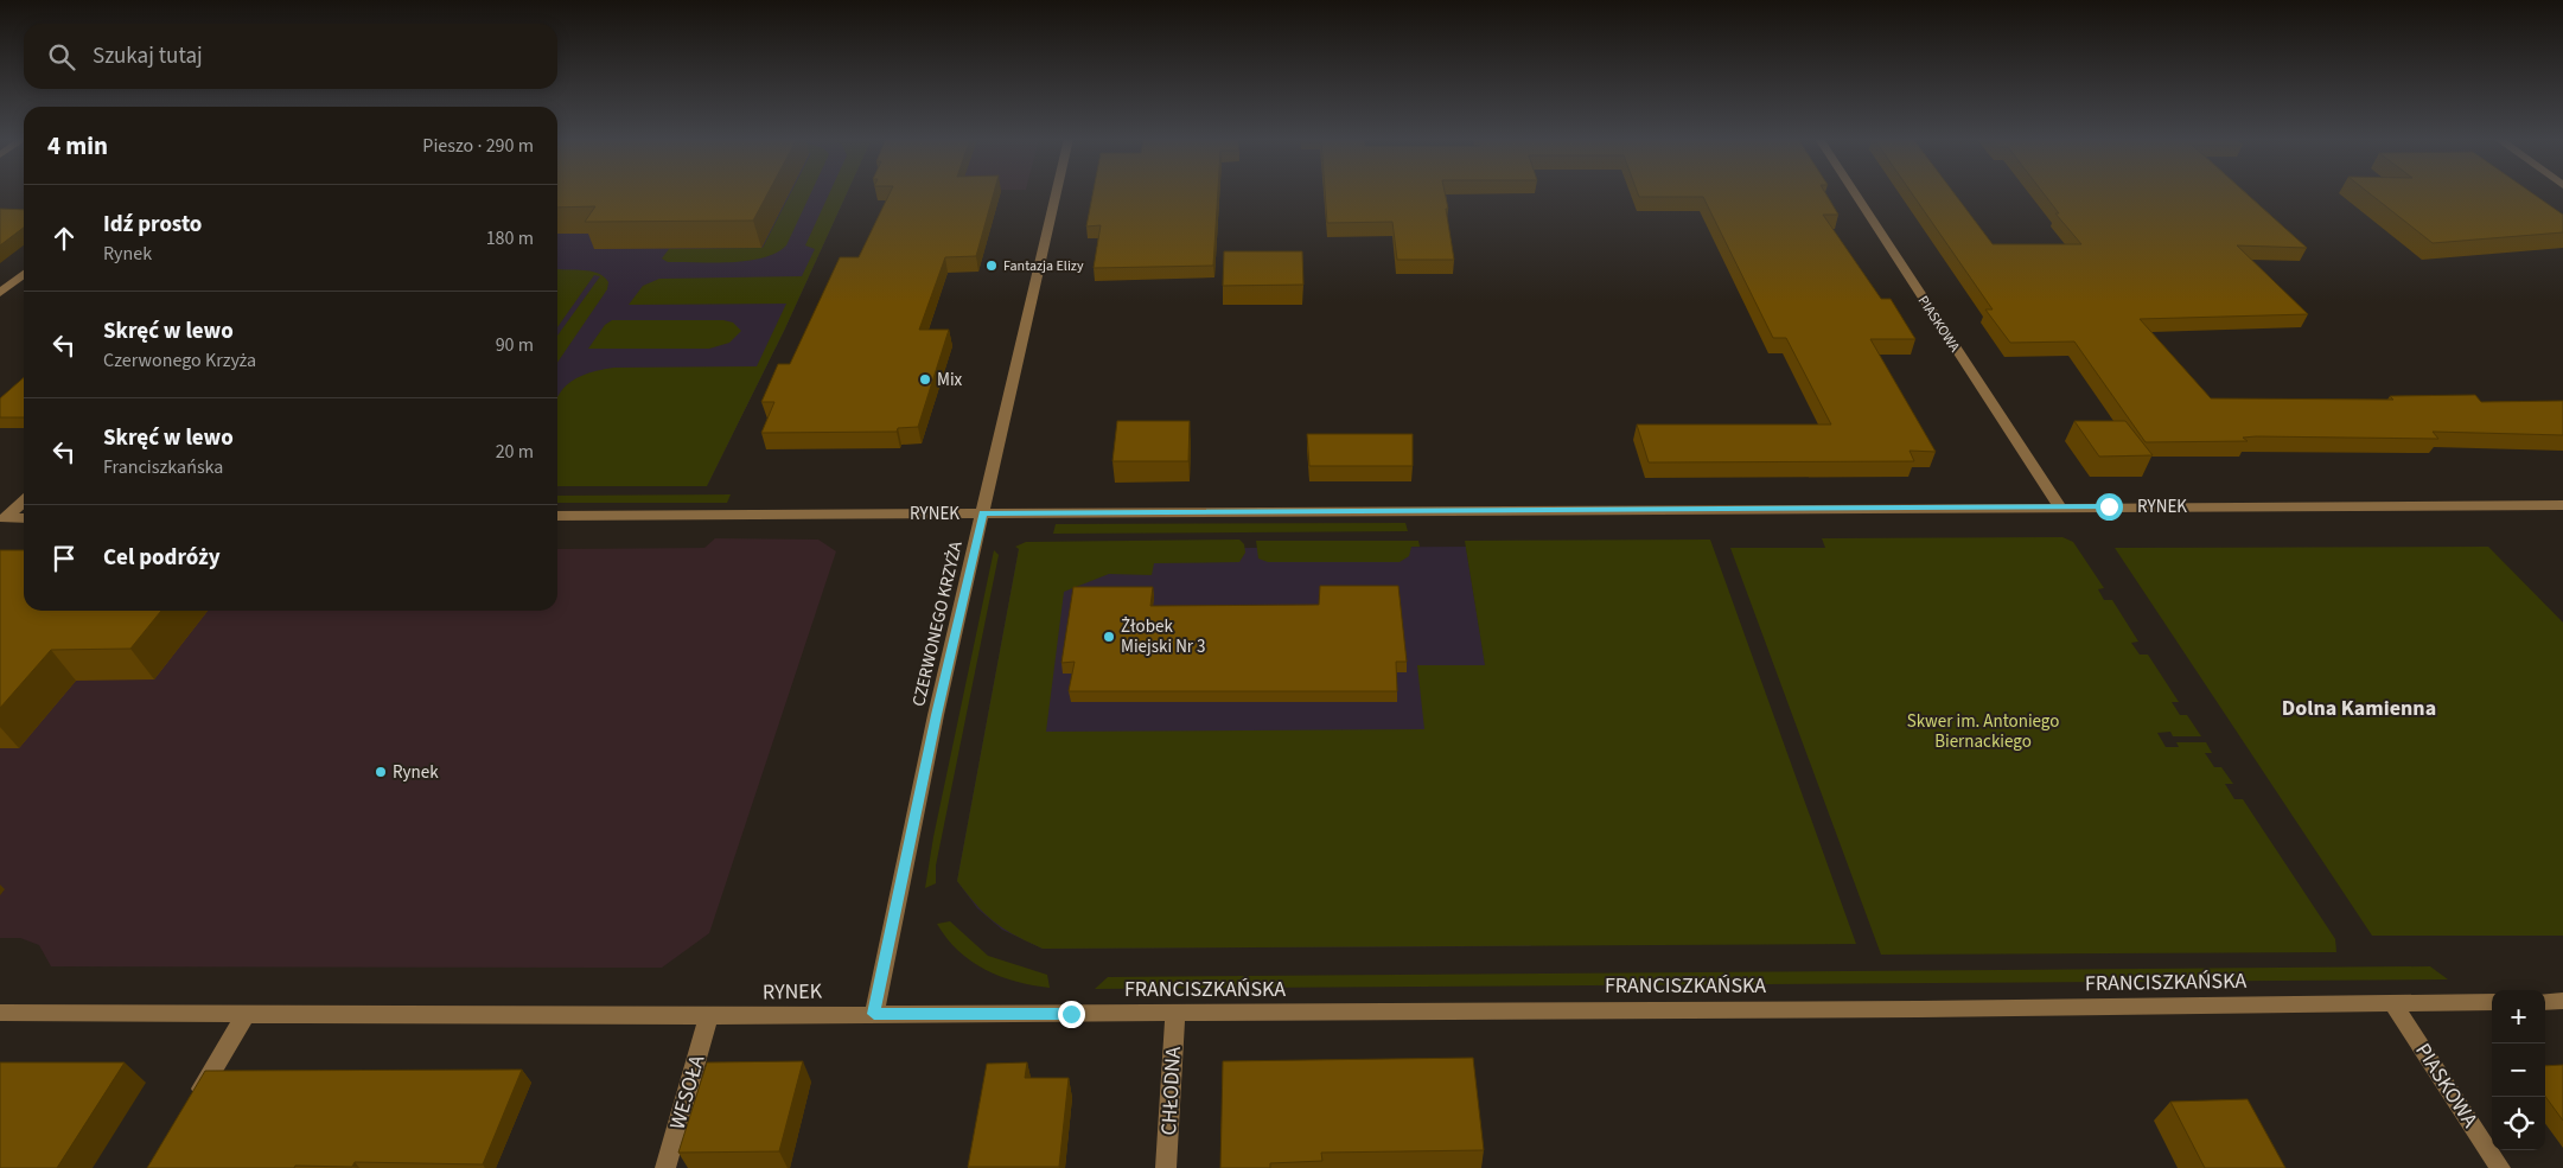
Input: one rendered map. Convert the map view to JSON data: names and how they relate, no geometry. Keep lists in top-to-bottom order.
{
  "streets": {
    "street": [
      "PIASKOWA",
      "RYNEK",
      "CZERWONEGO KRZYŻA",
      "FRANCISZKAŃSKA",
      "CHŁODNA",
      "WESOŁA"
    ]
  },
  "crossings": [
    ["PIASKOWA", "RYNEK"],
    ["PIASKOWA", "FRANCISZKAŃSKA"],
    ["RYNEK", "CZERWONEGO KRZYŻA"],
    ["RYNEK", "FRANCISZKAŃSKA"],
    ["RYNEK", "WESOŁA"],
    ["CZERWONEGO KRZYŻA", "FRANCISZKAŃSKA"],
    ["FRANCISZKAŃSKA", "CHŁODNA"]
  ],
  "districts": ["Dolna Kamienna"],
  "parks": ["Skwer im. Antoniego Biernackiego"],
  "places": [
    "Fantazja Elizy",
    "Mix",
    "Żłobek Miejski Nr 3",
    "Rynek"
  ],
  "page": {
    "search": "Szukaj tutaj",
    "heading": ["4 min", "Pieszo · 290 m"],
    "list": [
      ["Idź prosto", "Rynek", "180 m"],
      ["Skręć w lewo", "Czerwonego Krzyża", "90 m"],
      ["Skręć w lewo", "Franciszkańska", "20 m"],
      "Cel podróży"
    ],
    "map_buttons": ["+", "−"]
  }
}
